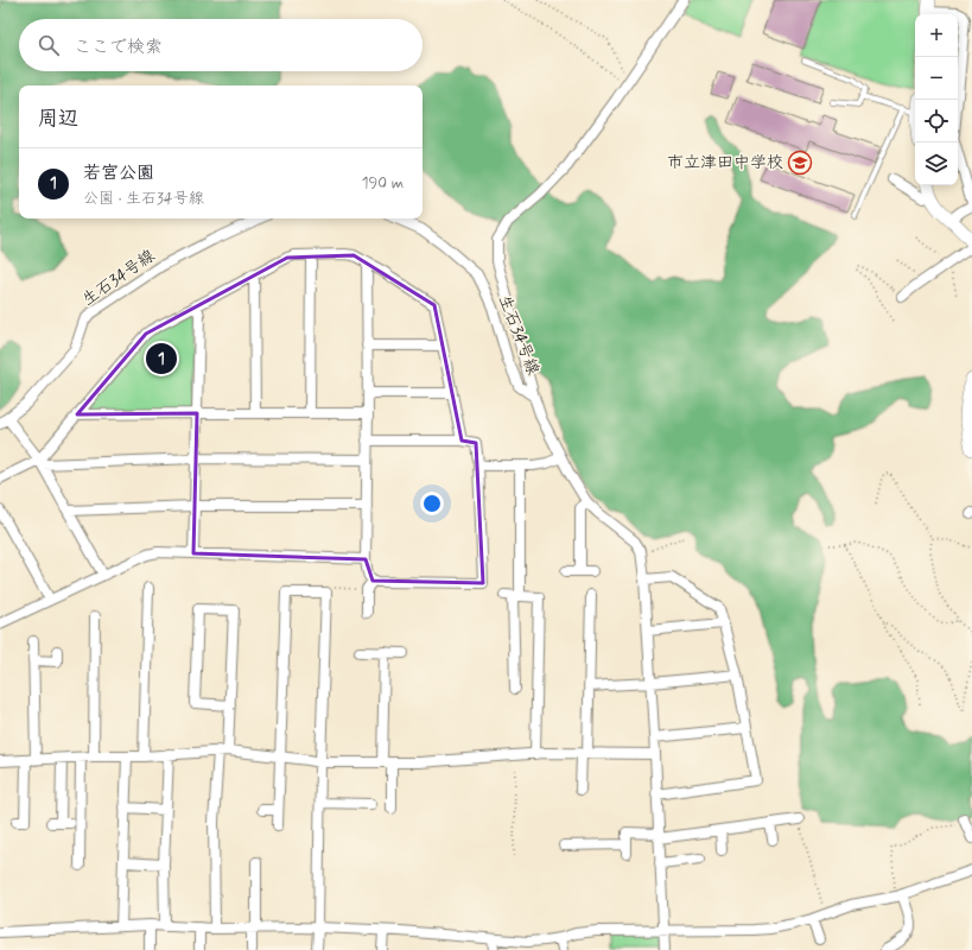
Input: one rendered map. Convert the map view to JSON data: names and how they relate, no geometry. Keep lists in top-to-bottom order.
{
  "streets": {
    "street": ["生石34号線"]
  },
  "places": {
    "school or university": ["市立津田中学校"]
  },
  "page": {
    "map_buttons": ["+", "−"],
    "search": "ここで検索",
    "heading": "周辺",
    "list": [
      {
        "mark": "1",
        "name": "若宮公園",
        "note": "公園 · 生石34号線",
        "value": "190 m"
      }
    ],
    "pins": "1"
  }
}
